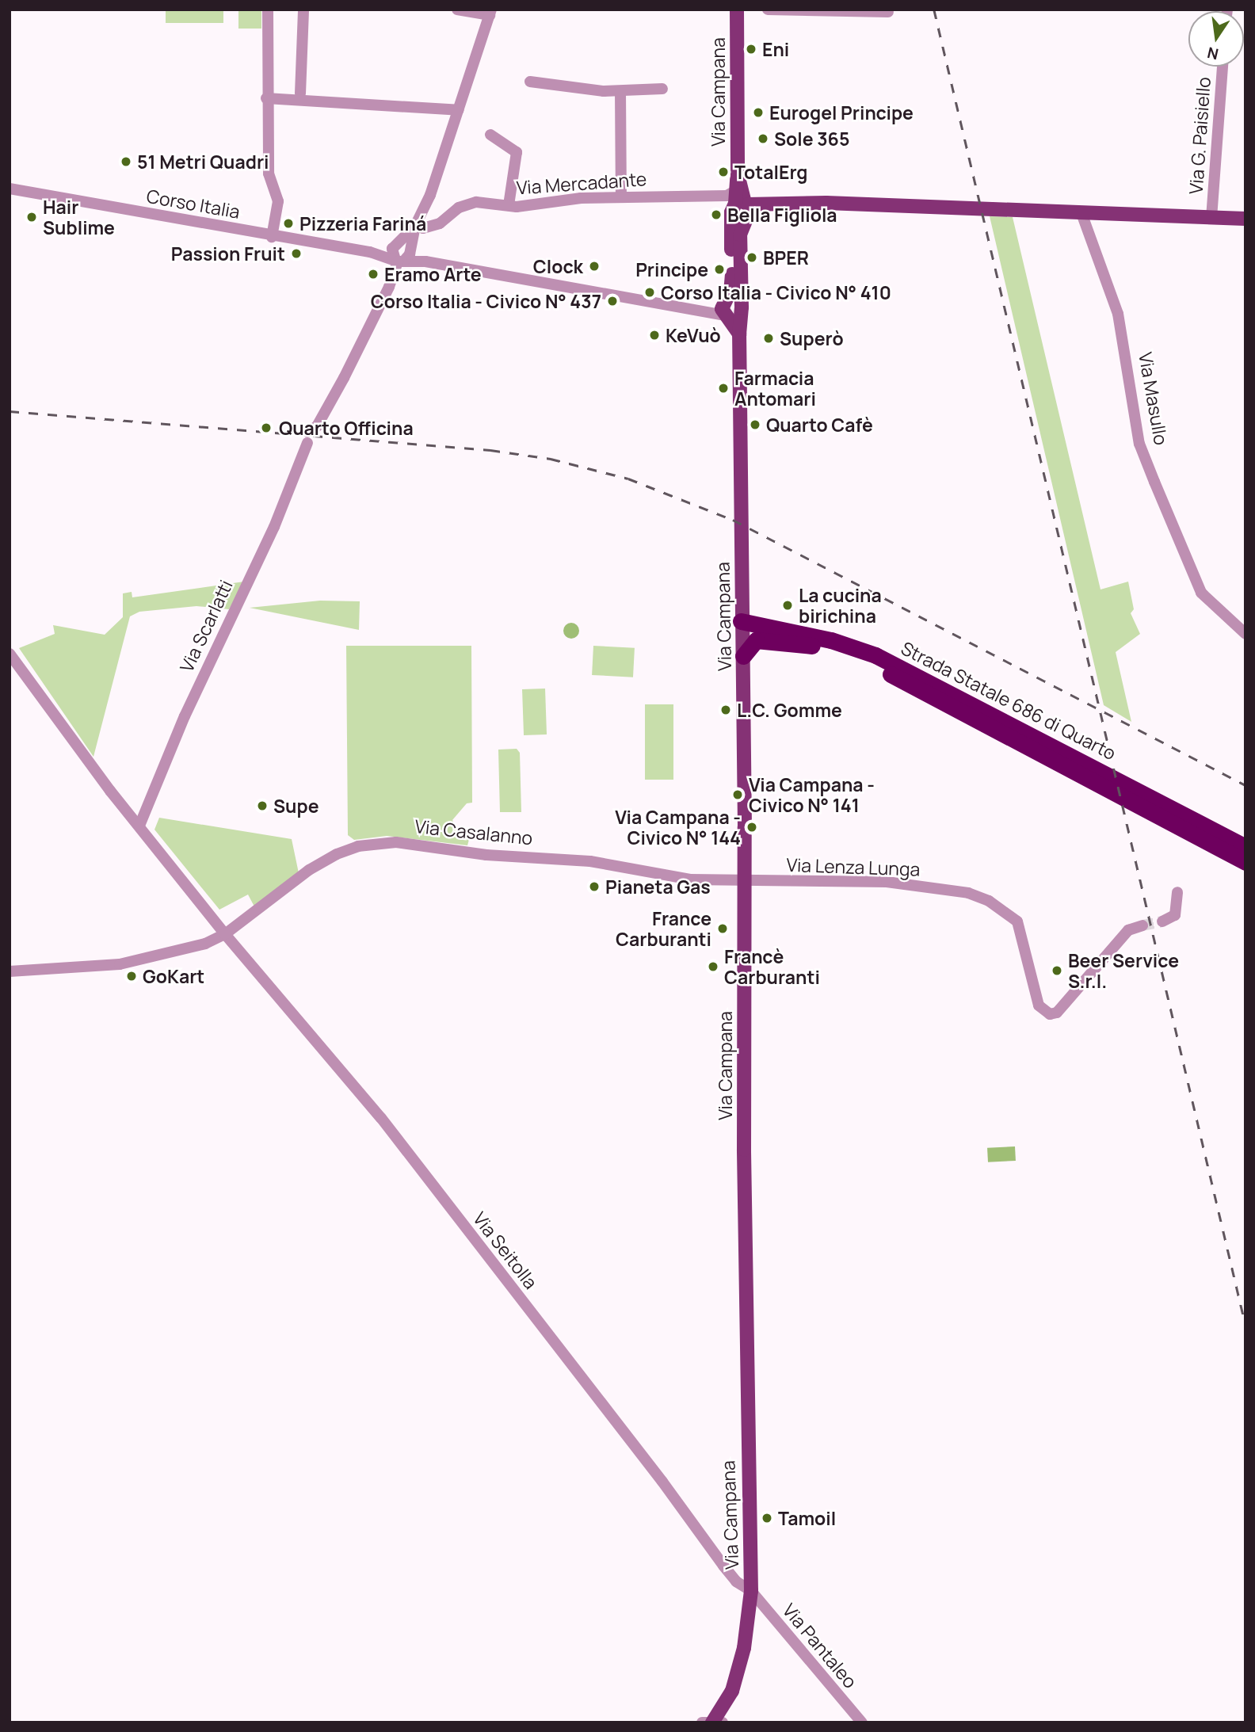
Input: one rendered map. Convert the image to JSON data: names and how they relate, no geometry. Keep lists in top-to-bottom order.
{
  "streets": {
    "highway": ["Strada Statale 686 di Quarto"],
    "main road": ["Via Campana"],
    "street": [
      "Via G. Paisiello",
      "Via Mercadante",
      "Corso Italia",
      "Via Masullo",
      "Via Scarlatti",
      "Via Casalanno",
      "Via Lenza Lunga",
      "Via Seitolla",
      "Via Pantaleo"
    ]
  },
  "crossings": [
    ["Via Campana", "Via Mercadante"],
    ["Via Campana", "Corso Italia"],
    ["Via Campana", "Strada Statale 686 di Quarto"],
    ["Via Campana", "Via Casalanno"],
    ["Via Campana", "Via Lenza Lunga"],
    ["Via Campana", "Via Seitolla"],
    ["Via Campana", "Via Pantaleo"],
    ["Via Mercadante", "Via Scarlatti"],
    ["Corso Italia", "Via Scarlatti"],
    ["Via Scarlatti", "Via Seitolla"],
    ["Via Casalanno", "Via Lenza Lunga"],
    ["Via Casalanno", "Via Seitolla"],
    ["Via Seitolla", "Via Pantaleo"]
  ],
  "places": [
    "Eni",
    "Eurogel Principe",
    "Sole 365",
    "51 Metri Quadri",
    "TotalErg",
    "Bella Figliola",
    "Hair Sublime",
    "Pizzeria Fariná",
    "Passion Fruit",
    "BPER",
    "Clock",
    "Principe",
    "Eramo Arte",
    "Corso Italia - Civico N° 410",
    "Corso Italia - Civico N° 437",
    "KeVuò",
    "Superò",
    "Farmacia Antomari",
    "Quarto Cafè",
    "Quarto Officina",
    "La cucina birichina",
    "L.C. Gomme",
    "Via Campana - Civico N° 141",
    "Supe",
    "Via Campana - Civico N° 144",
    "Pianeta Gas",
    "France Carburanti",
    "Francè Carburanti",
    "Beer Service S.r.l.",
    "GoKart",
    "Tamoil"
  ],
  "north": "bottom"
}
